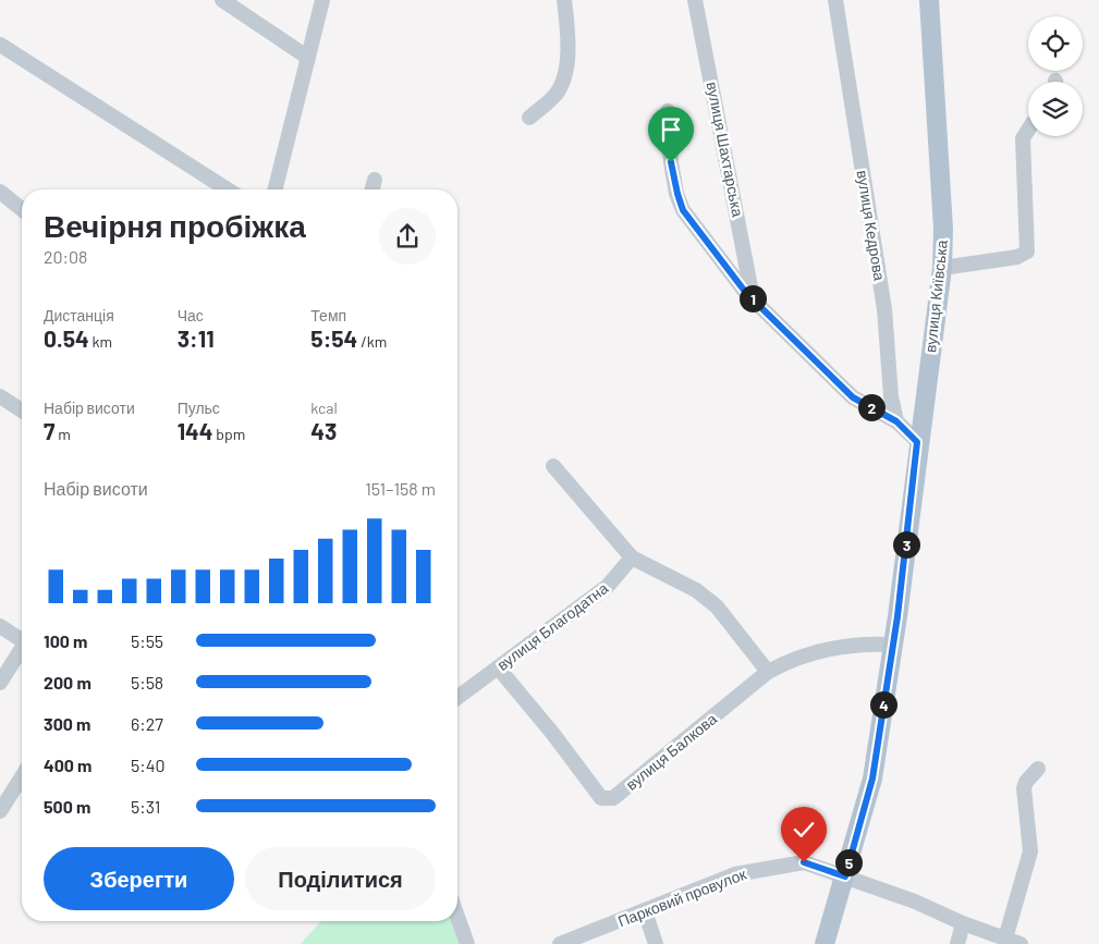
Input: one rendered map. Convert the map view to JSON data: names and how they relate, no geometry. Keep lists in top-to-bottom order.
{
  "streets": {
    "main road": ["вулиця Київська"],
    "street": [
      "вулиця Шахтарська",
      "вулиця Кедрова",
      "вулиця Благодатна",
      "вулиця Балкова",
      "Парковий провулок"
    ]
  },
  "crossings": [
    ["вулиця Київська", "вулиця Балкова"],
    ["вулиця Благодатна", "вулиця Балкова"]
  ],
  "page": {
    "heading": ["Вечірня пробіжка", "20:08"],
    "stats": [
      ["Дистанція", "0.54 km"],
      ["Час", "3:11"],
      ["Темп", "5:54 /km"],
      ["Набір висоти", "7 m"],
      ["Пульс", "144 bpm"],
      ["kcal", "43"]
    ],
    "pins": [
      "1",
      "2",
      "3",
      "4",
      "5"
    ],
    "chart": ["Набір висоти", "151–158 m"],
    "list": [
      {
        "name": "100 m",
        "note": "5:55"
      },
      {
        "name": "200 m",
        "note": "5:58"
      },
      {
        "name": "300 m",
        "note": "6:27"
      },
      {
        "name": "400 m",
        "note": "5:40"
      },
      {
        "name": "500 m",
        "note": "5:31"
      }
    ],
    "buttons": ["Зберегти", "Поділитися"]
  }
}
